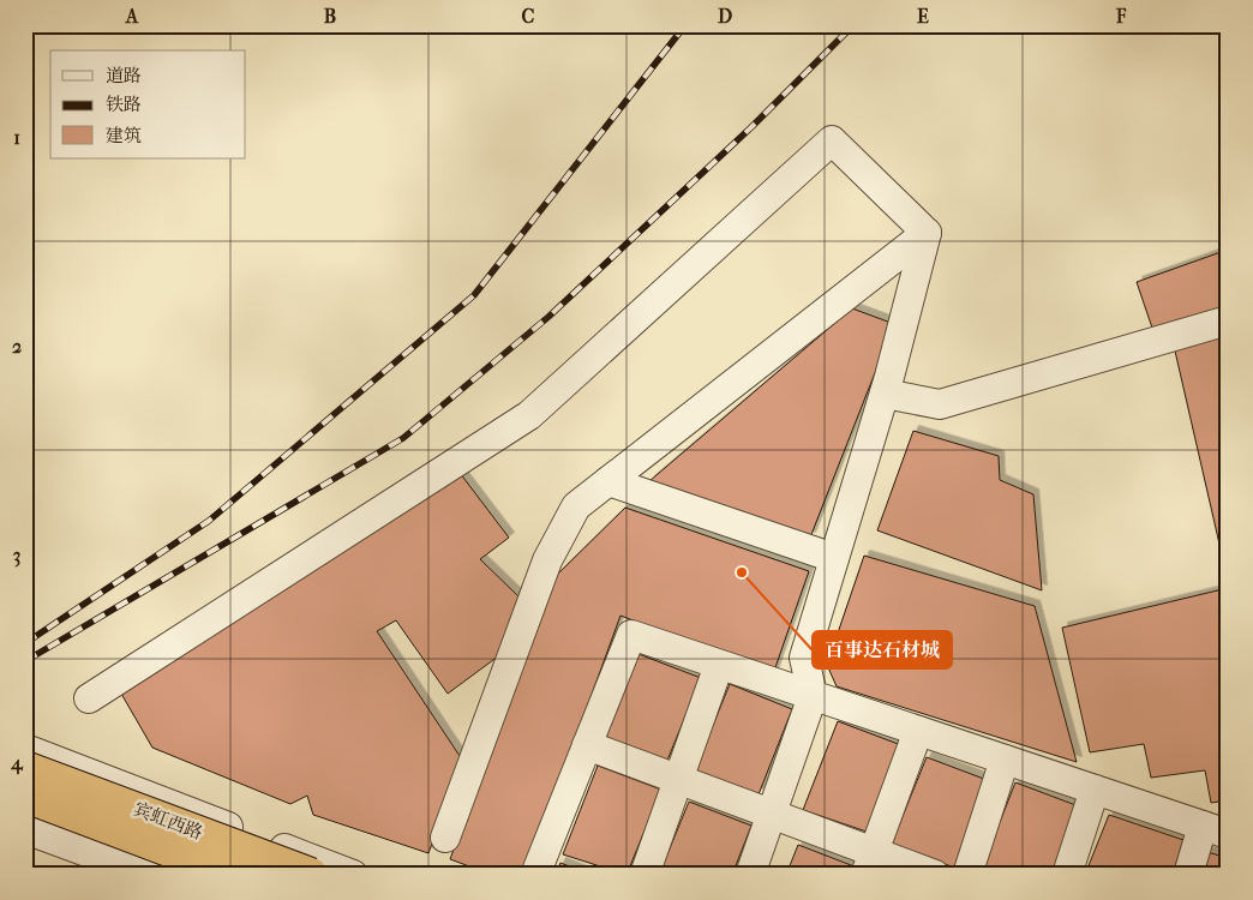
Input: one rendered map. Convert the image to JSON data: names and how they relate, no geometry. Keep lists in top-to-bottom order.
{
  "streets": {
    "main road": ["宾虹西路"]
  },
  "places": ["百事达石材城"],
  "legend": ["道路", "铁路", "建筑"],
  "grid": {
    "columns": [
      "A",
      "B",
      "C",
      "D",
      "E",
      "F"
    ],
    "rows": [
      "1",
      "2",
      "3",
      "4"
    ]
  }
}
